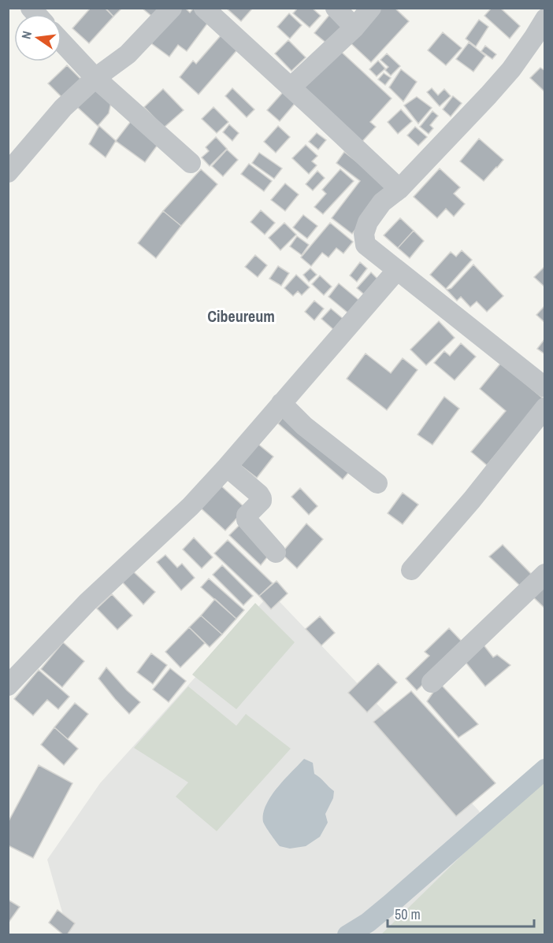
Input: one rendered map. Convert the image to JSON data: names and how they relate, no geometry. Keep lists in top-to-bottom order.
{
  "districts": ["Cibeureum"],
  "scale_bar": "50 m",
  "north": "left"
}
